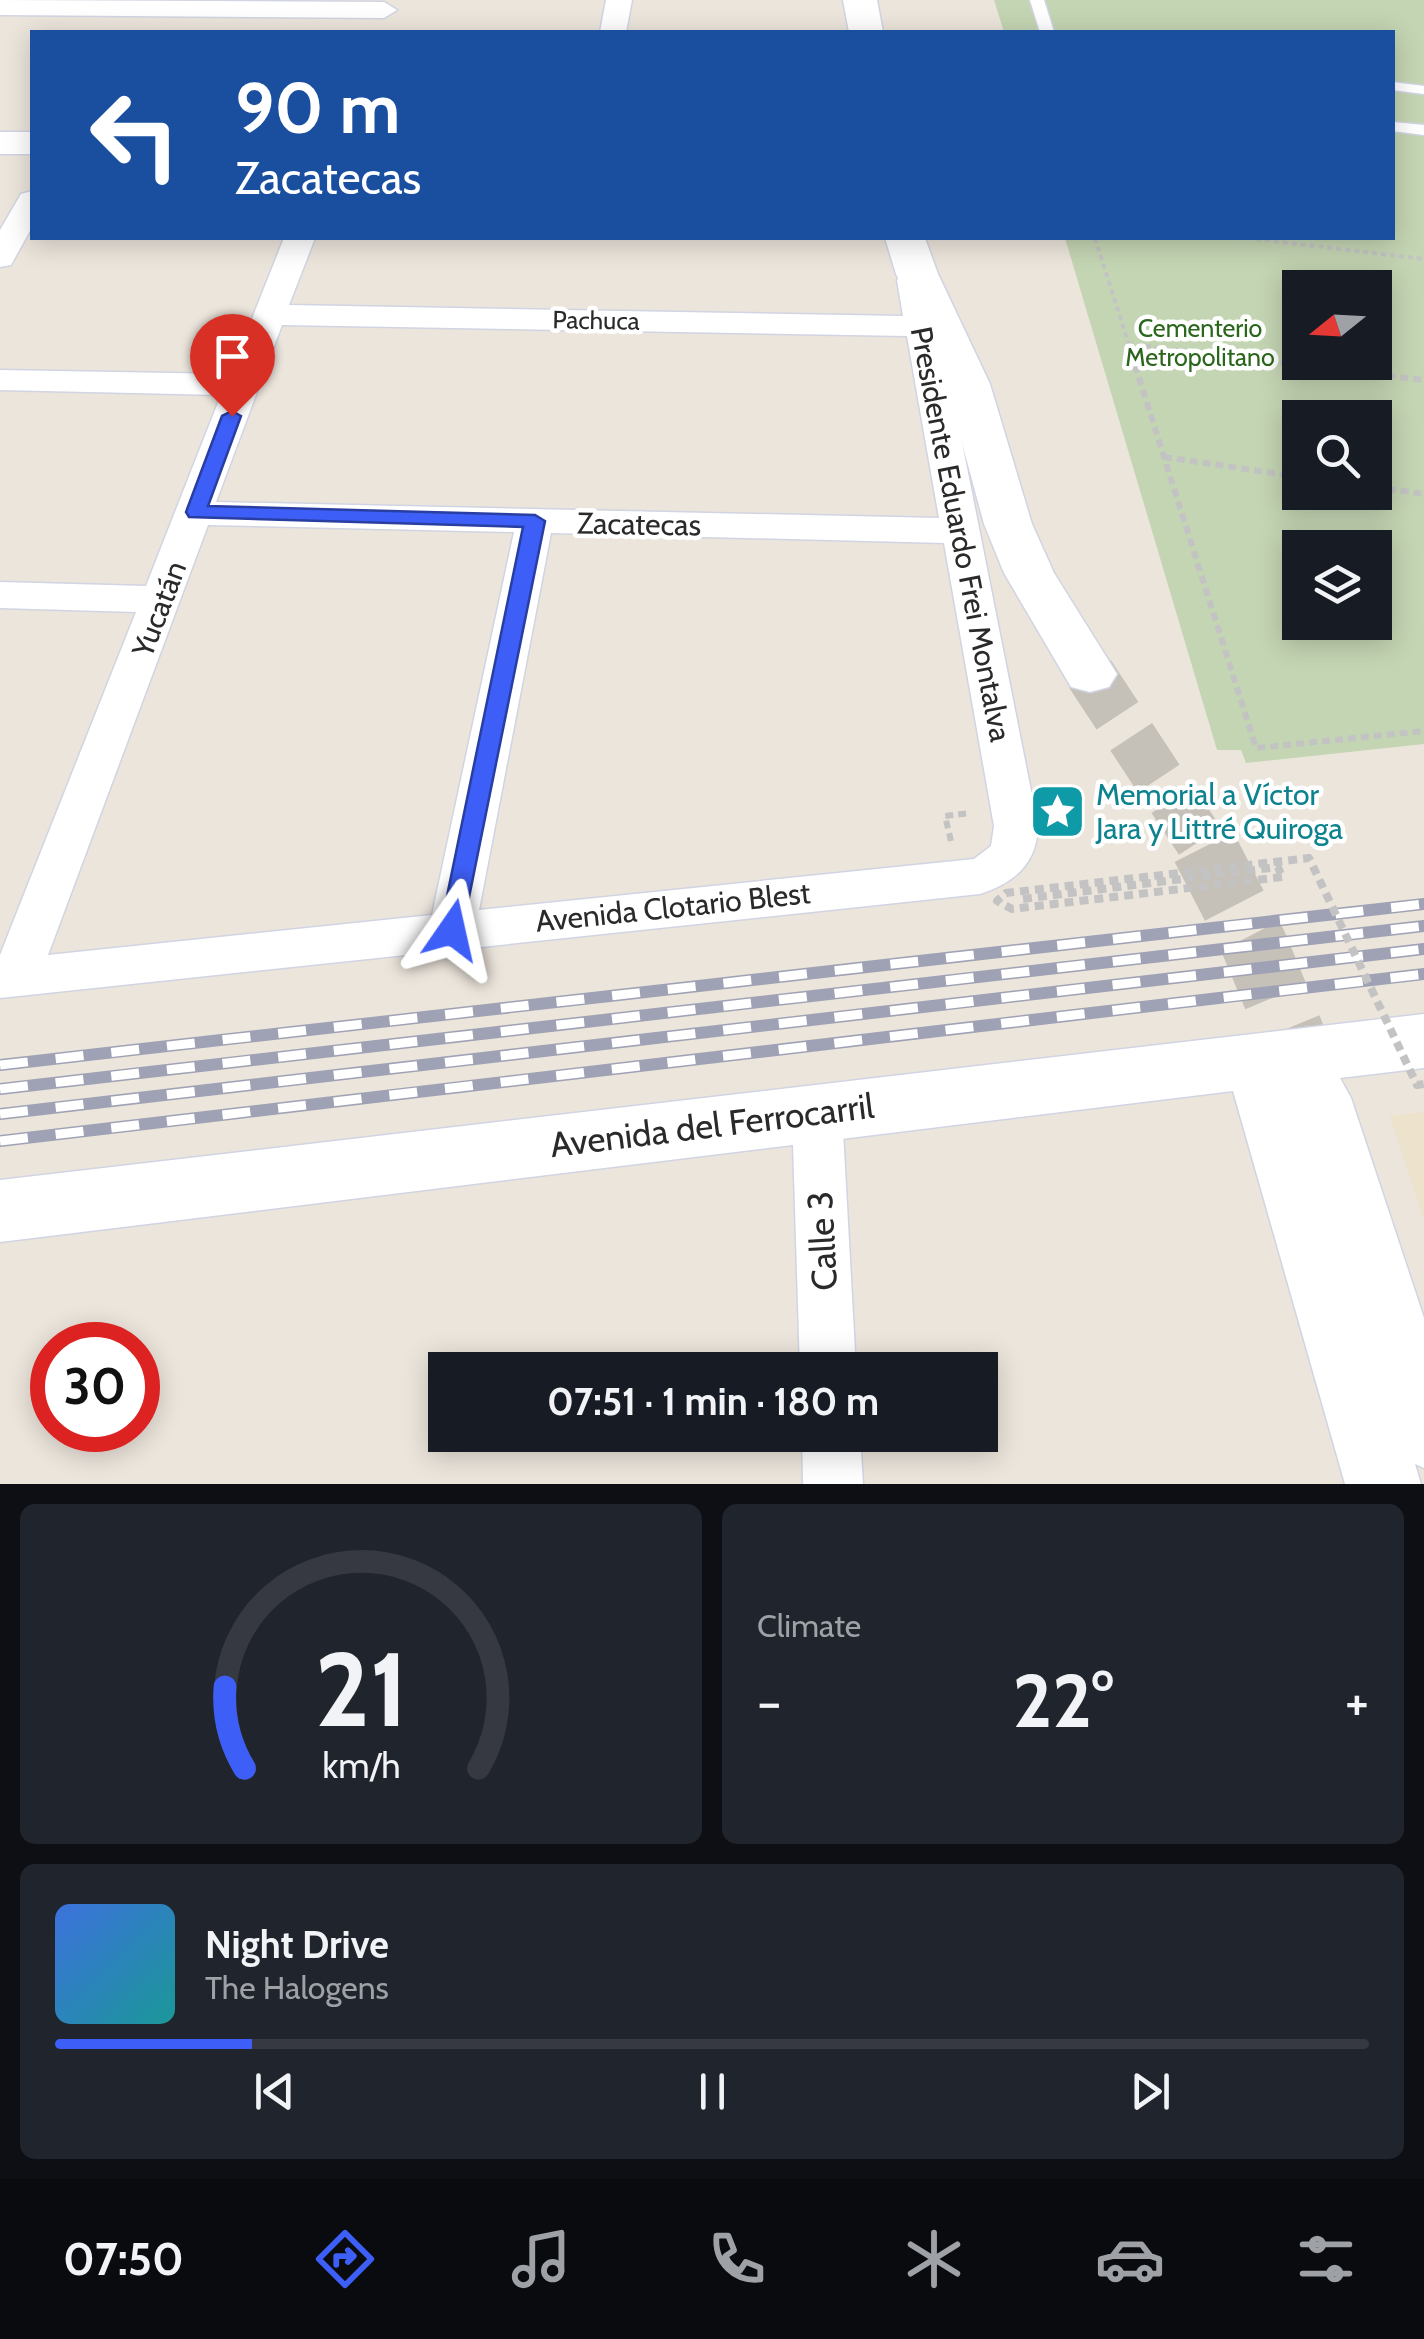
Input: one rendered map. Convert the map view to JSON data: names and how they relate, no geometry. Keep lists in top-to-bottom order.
{
  "streets": {
    "street": [
      "Pachuca",
      "Zacatecas",
      "Presidente Eduardo Frei Montalva",
      "Yucatán",
      "Avenida Clotario Blest",
      "Avenida del Ferrocarril",
      "Calle 3"
    ]
  },
  "crossings": [
    ["Pachuca", "Presidente Eduardo Frei Montalva"],
    ["Pachuca", "Yucatán"],
    ["Zacatecas", "Presidente Eduardo Frei Montalva"],
    ["Zacatecas", "Yucatán"],
    ["Presidente Eduardo Frei Montalva", "Avenida Clotario Blest"],
    ["Yucatán", "Avenida Clotario Blest"],
    ["Avenida del Ferrocarril", "Calle 3"]
  ],
  "parks": ["Cementerio Metropolitano"],
  "places": {
    "place": ["Memorial a Víctor Jara y Littré Quiroga"]
  },
  "north": "left",
  "page": {
    "turn": ["90 m", "Zacatecas"],
    "limit": "30",
    "trip": "07:51 · 1 min · 180 m",
    "tile": "Climate",
    "heat": ["−", "22°", "+"],
    "song": ["Night Drive", "The Halogens"],
    "tabs": "07:50",
    "gauge": ["21", "km/h"]
  }
}
